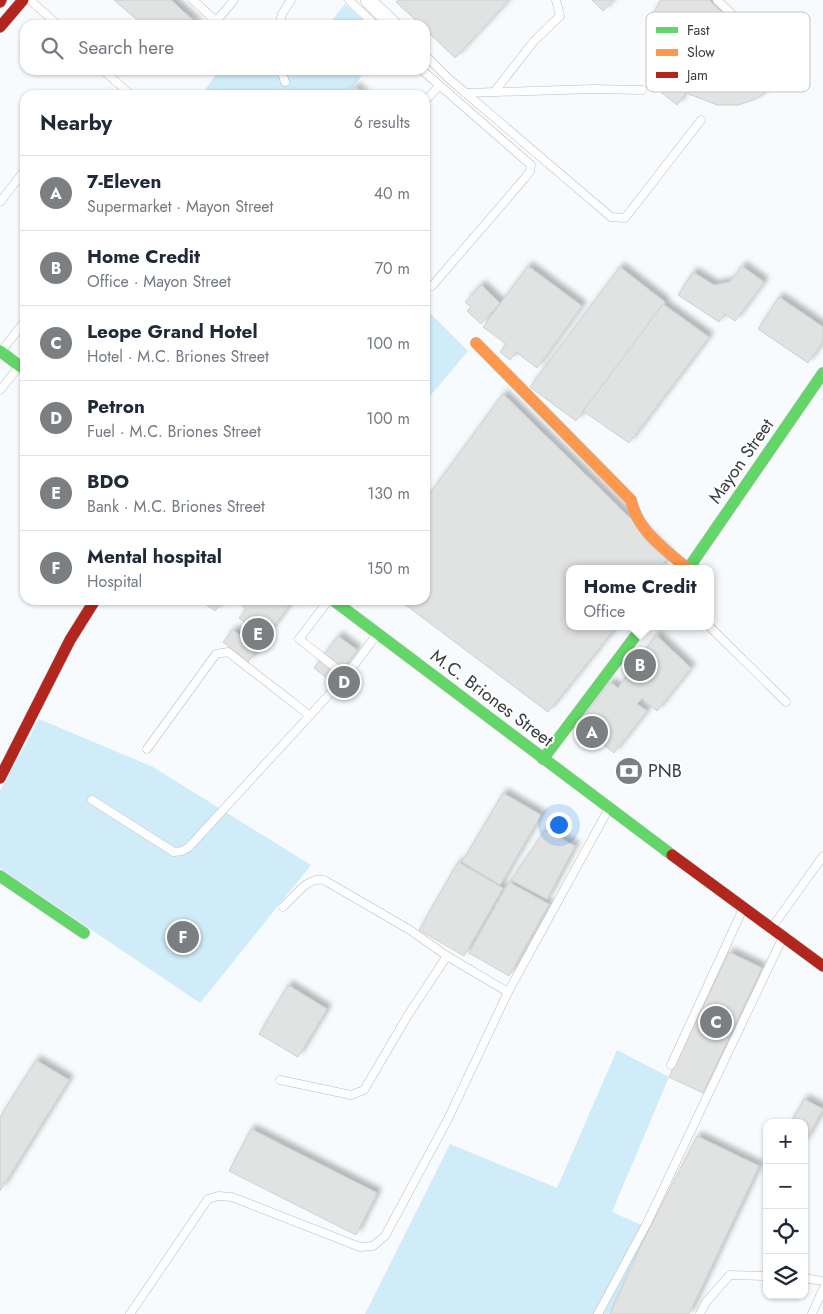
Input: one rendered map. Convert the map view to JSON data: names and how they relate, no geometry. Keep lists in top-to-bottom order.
{
  "streets": {
    "street": ["Mayon Street", "M.C. Briones Street"]
  },
  "places": {
    "bank": ["PNB"]
  },
  "legend": ["Fast", "Slow", "Jam"],
  "page": {
    "search": "Search here",
    "heading": ["Nearby", "6 results"],
    "list": [
      {
        "mark": "A",
        "name": "7-Eleven",
        "note": "Supermarket · Mayon Street",
        "value": "40 m"
      },
      {
        "mark": "B",
        "name": "Home Credit",
        "note": "Office · Mayon Street",
        "value": "70 m"
      },
      {
        "mark": "C",
        "name": "Leope Grand Hotel",
        "note": "Hotel · M.C. Briones Street",
        "value": "100 m"
      },
      {
        "mark": "D",
        "name": "Petron",
        "note": "Fuel · M.C. Briones Street",
        "value": "100 m"
      },
      {
        "mark": "E",
        "name": "BDO",
        "note": "Bank · M.C. Briones Street",
        "value": "130 m"
      },
      {
        "mark": "F",
        "name": "Mental hospital",
        "note": "Hospital",
        "value": "150 m"
      }
    ],
    "popup": ["Home Credit", "Office"],
    "pins": [
      "E",
      "B",
      "D",
      "A",
      "F",
      "C"
    ],
    "map_buttons": ["+", "−"]
  }
}
